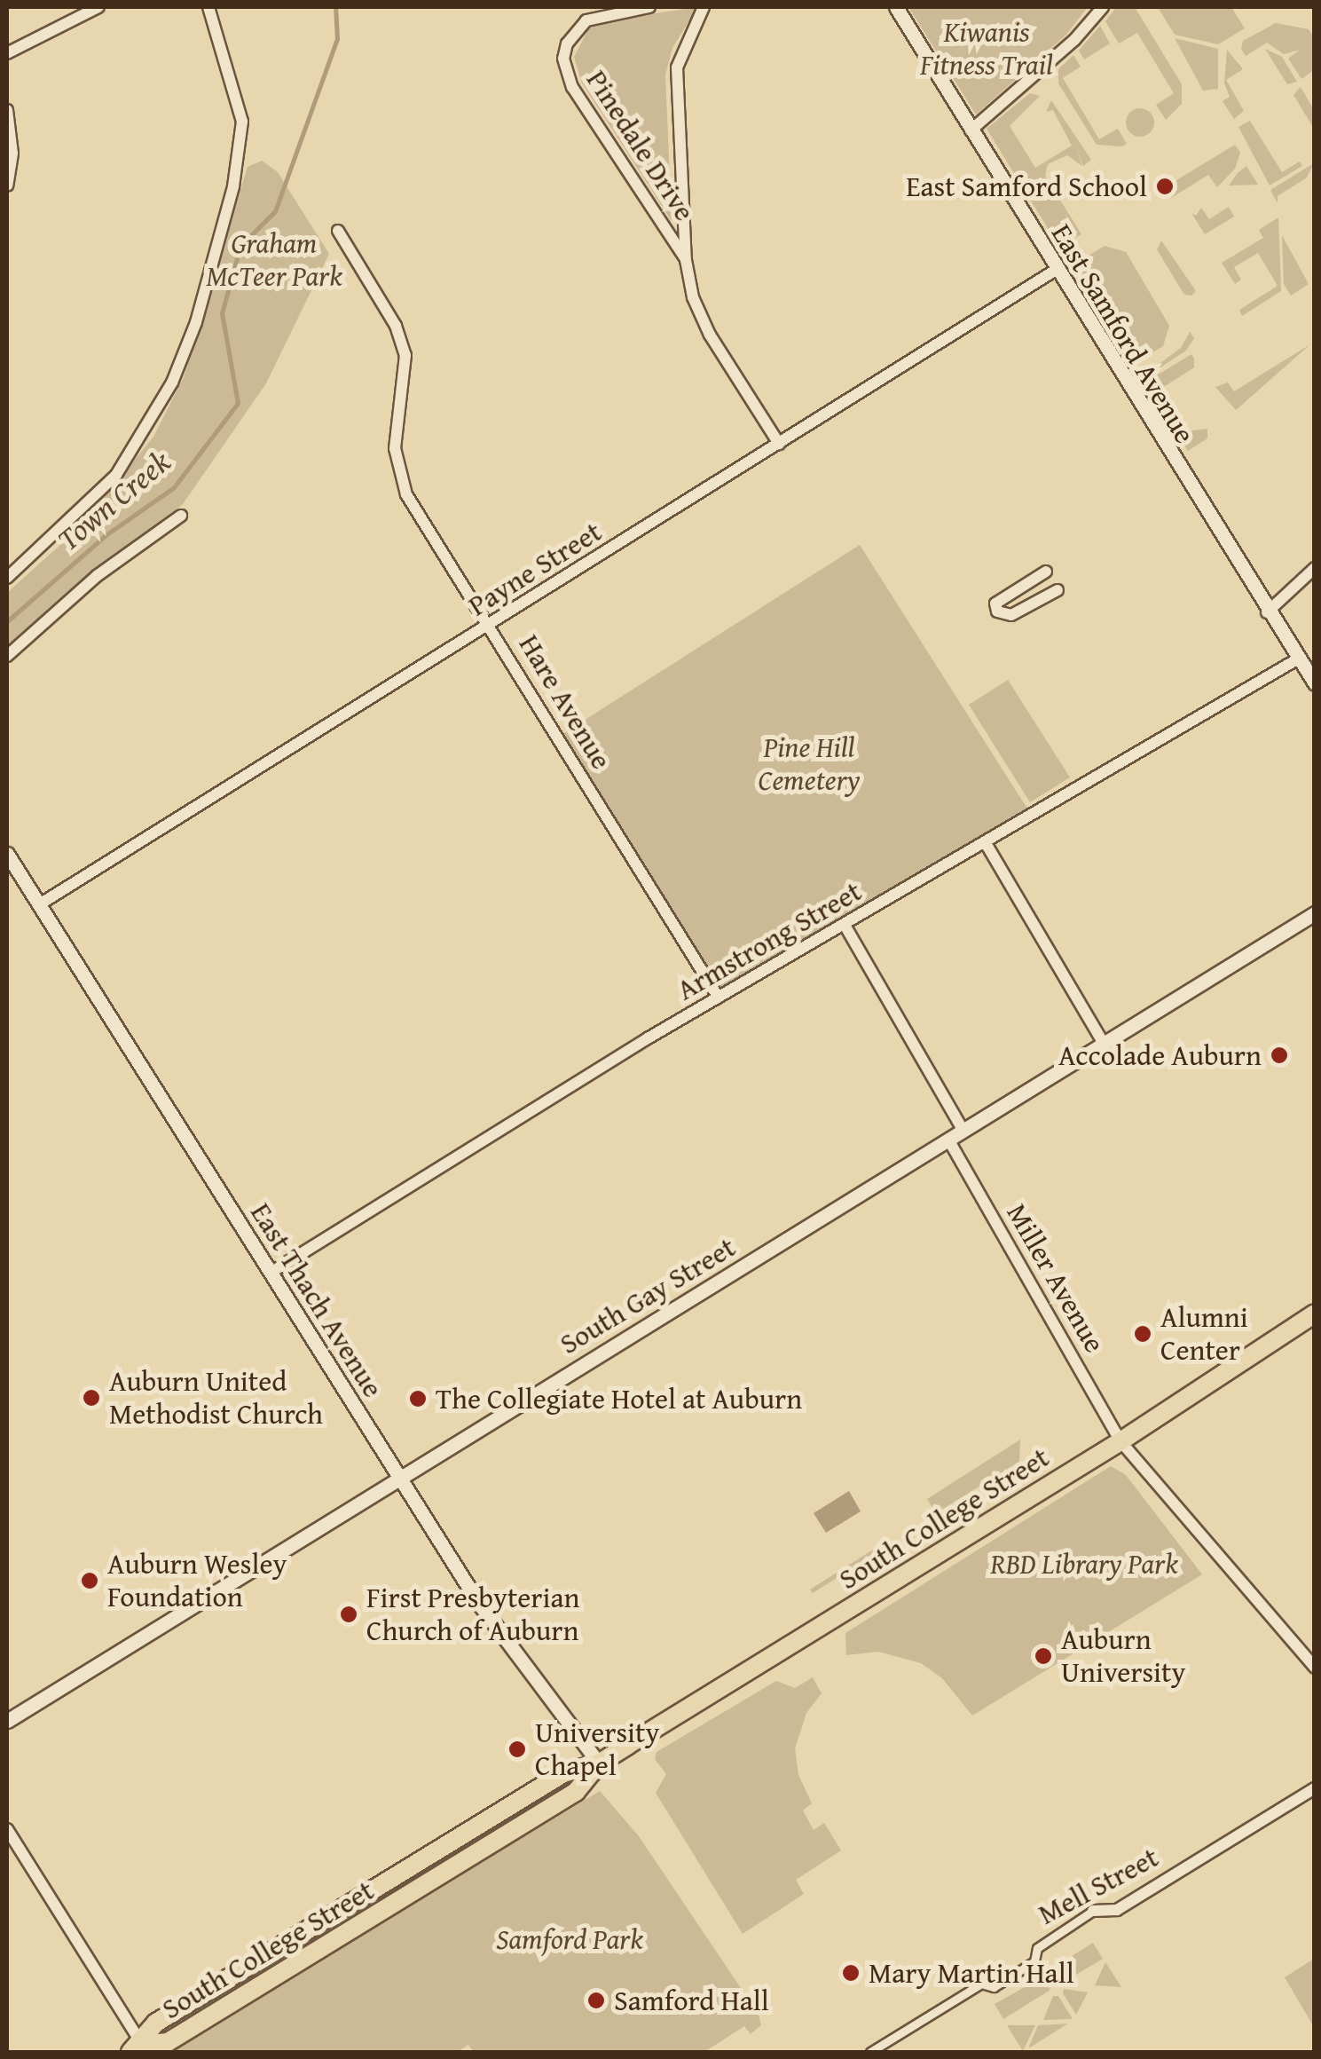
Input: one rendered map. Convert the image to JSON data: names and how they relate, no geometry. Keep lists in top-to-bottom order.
{
  "streets": {
    "main road": ["South College Street"],
    "street": [
      "Pinedale Drive",
      "East Samford Avenue",
      "Payne Street",
      "Hare Avenue",
      "Armstrong Street",
      "Miller Avenue",
      "South Gay Street",
      "East Thach Avenue",
      "Mell Street"
    ]
  },
  "crossings": [
    ["Pinedale Drive", "Payne Street"],
    ["East Samford Avenue", "Payne Street"],
    ["East Samford Avenue", "Armstrong Street"],
    ["Payne Street", "Hare Avenue"],
    ["Payne Street", "East Thach Avenue"],
    ["Hare Avenue", "Armstrong Street"],
    ["Armstrong Street", "East Thach Avenue"],
    ["Miller Avenue", "South Gay Street"],
    ["Miller Avenue", "South College Street"],
    ["South Gay Street", "East Thach Avenue"],
    ["East Thach Avenue", "South College Street"]
  ],
  "water": ["Town Creek"],
  "parks": [
    "Kiwanis Fitness Trail",
    "Graham McTeer Park",
    "Pine Hill Cemetery",
    "RBD Library Park",
    "Samford Park"
  ],
  "places": [
    "East Samford School",
    "Accolade Auburn",
    "Alumni Center",
    "Auburn United Methodist Church",
    "The Collegiate Hotel at Auburn",
    "Auburn Wesley Foundation",
    "First Presbyterian Church of Auburn",
    "Auburn University",
    "University Chapel",
    "Mary Martin Hall",
    "Samford Hall"
  ]
}
